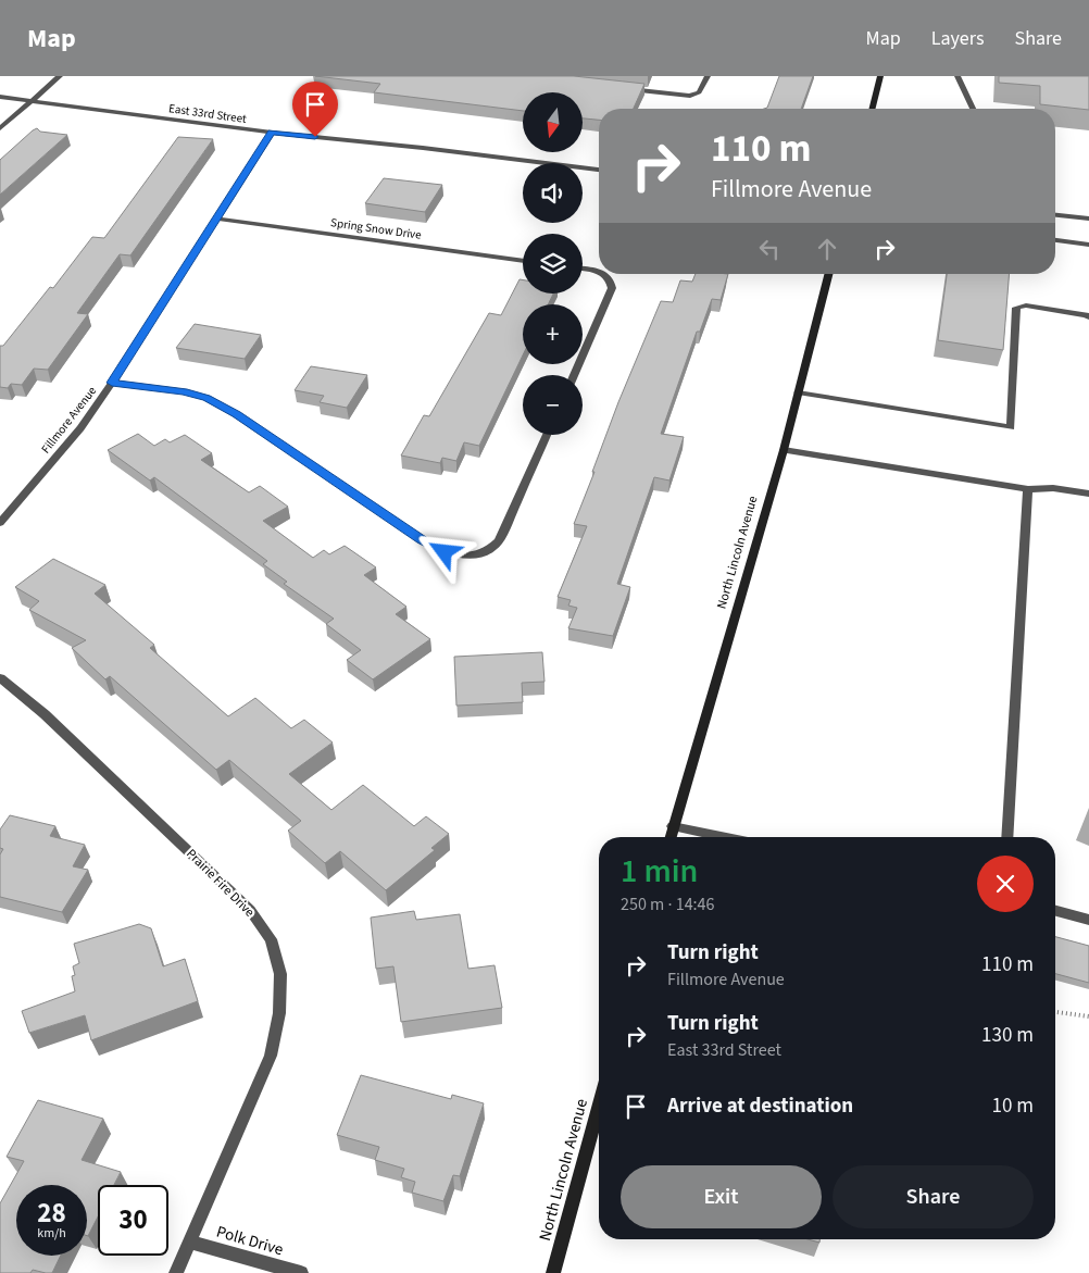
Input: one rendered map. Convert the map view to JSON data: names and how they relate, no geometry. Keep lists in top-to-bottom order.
{
  "streets": {
    "street": [
      "East 33rd Street",
      "Spring Snow Drive",
      "Fillmore Avenue",
      "North Lincoln Avenue",
      "Prairie Fire Drive",
      "Polk Drive"
    ]
  },
  "crossings": [
    ["East 33rd Street", "Fillmore Avenue"],
    ["Spring Snow Drive", "Fillmore Avenue"],
    ["Prairie Fire Drive", "Polk Drive"]
  ],
  "north": "bottom",
  "page": {
    "header": "Map",
    "nav": ["Map", "Layers", "Share"],
    "map_buttons": ["+", "−"],
    "turn": ["110 m", "Fillmore Avenue"],
    "heading": ["1 min", "250 m · 14:46"],
    "list": [
      {
        "name": "Turn right",
        "note": "Fillmore Avenue",
        "value": "110 m"
      },
      {
        "name": "Turn right",
        "note": "East 33rd Street",
        "value": "130 m"
      },
      {
        "name": "Arrive at destination",
        "value": "10 m"
      }
    ],
    "buttons": ["Exit", "Share"],
    "speed": "28 km/h",
    "limit": "30"
  }
}
